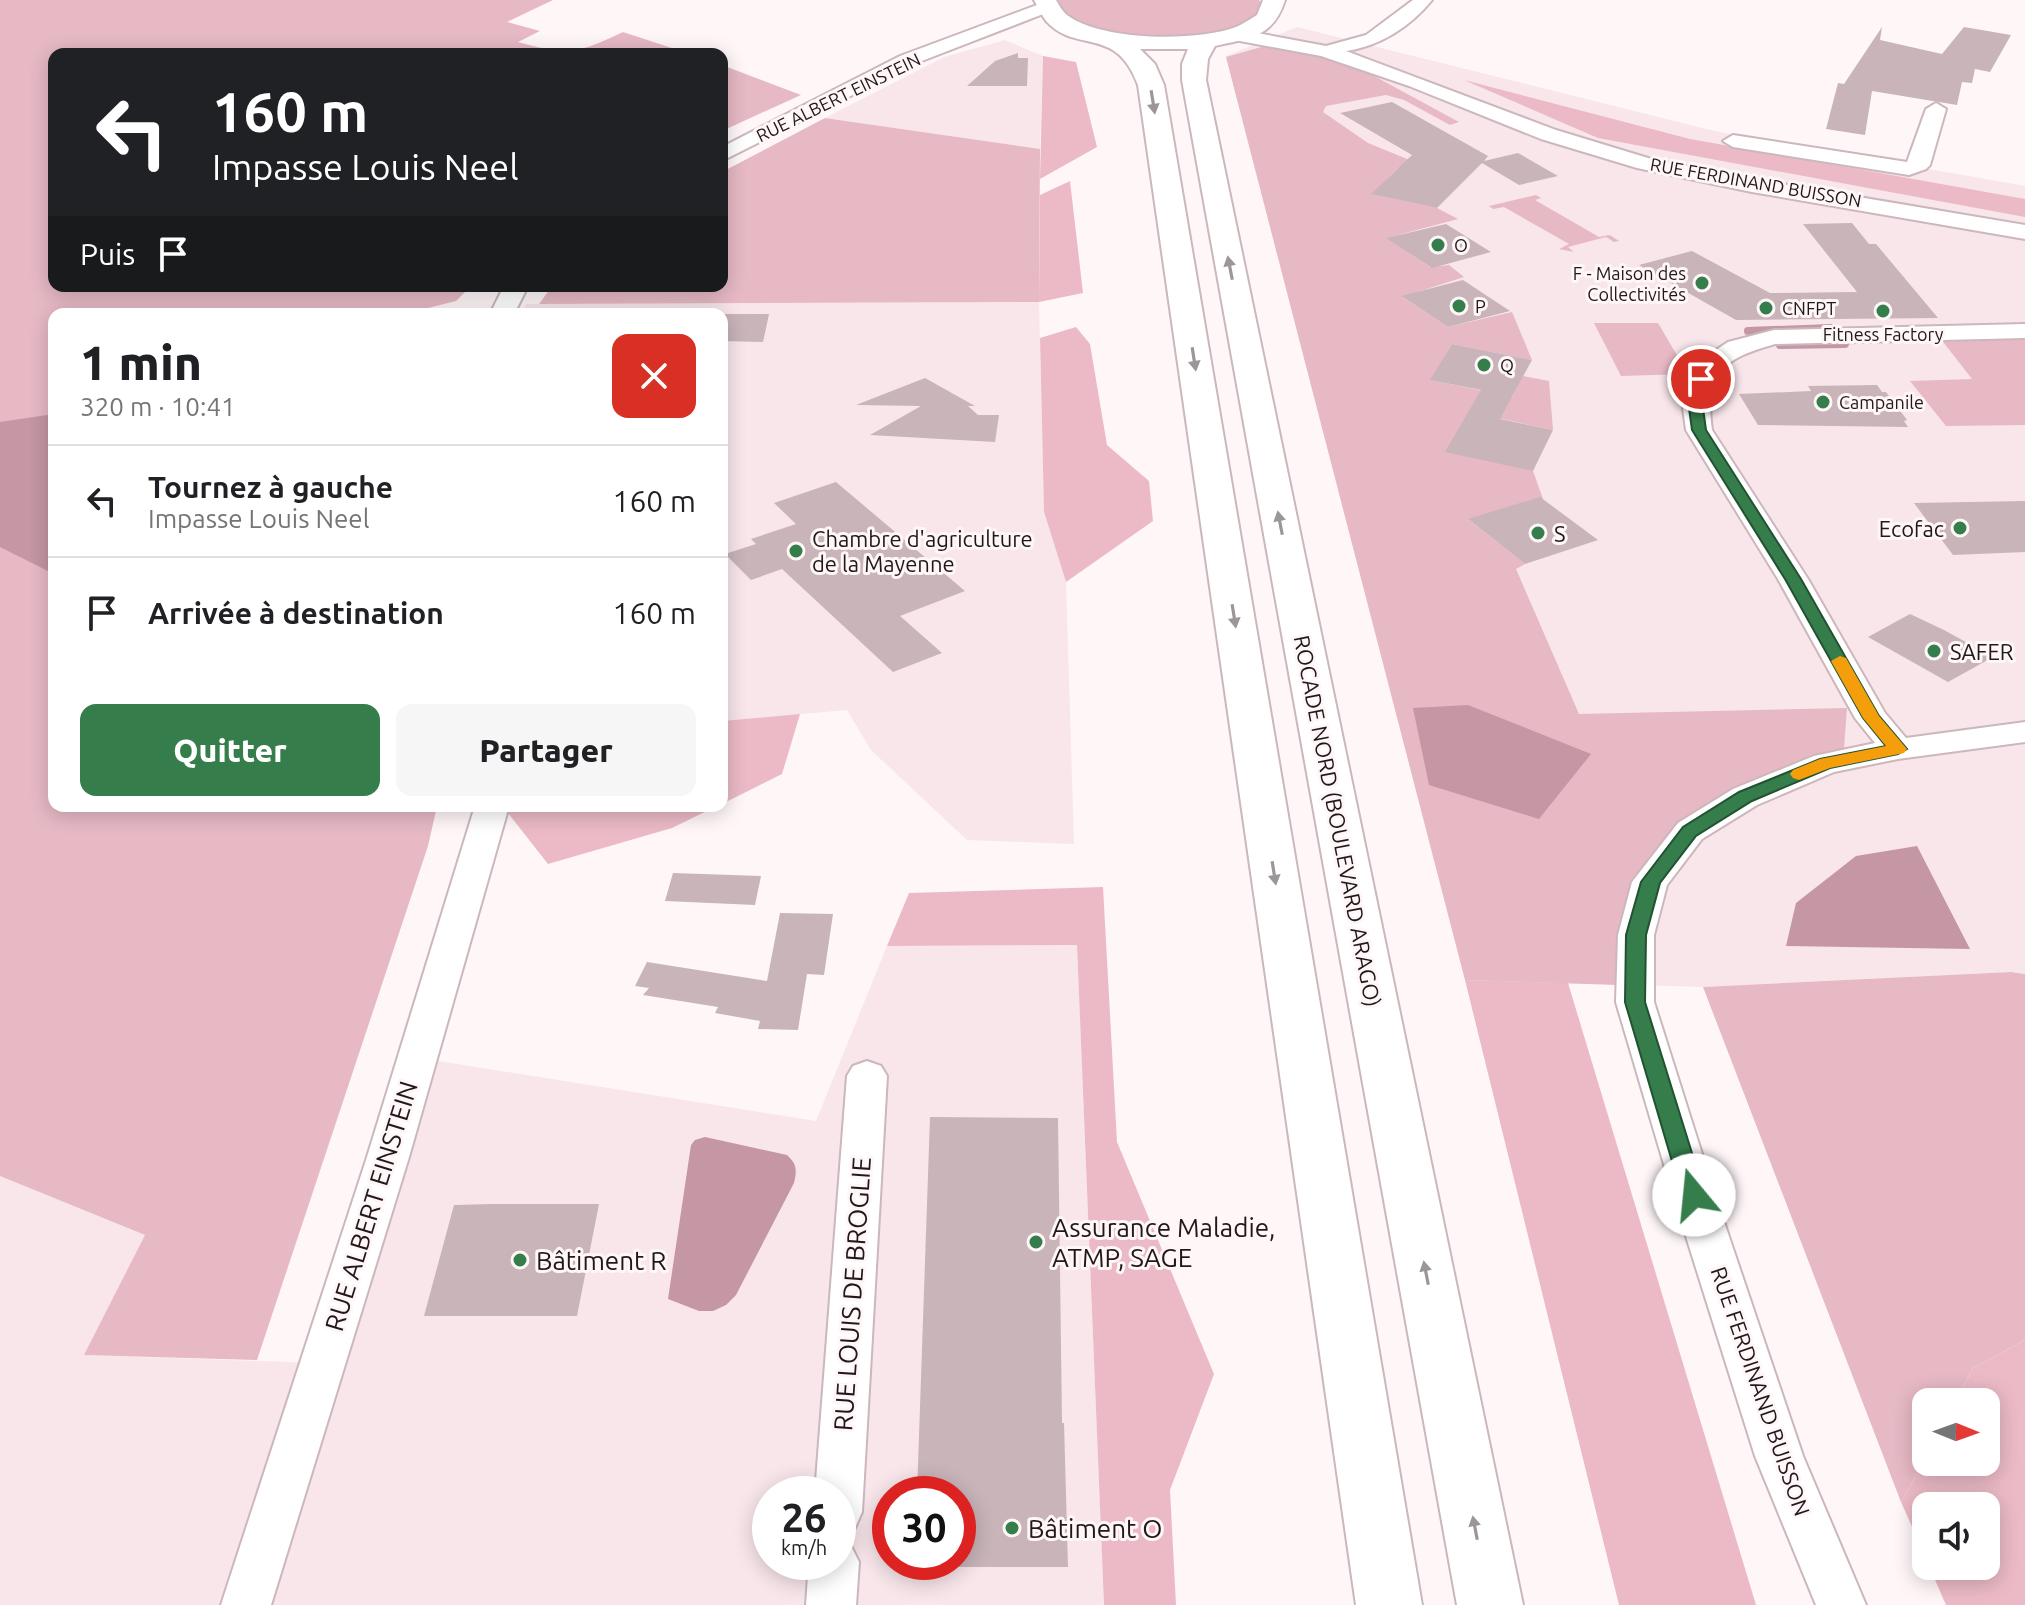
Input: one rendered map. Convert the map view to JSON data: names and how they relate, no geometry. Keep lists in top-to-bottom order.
{
  "streets": {
    "main road": ["ROCADE NORD (BOULEVARD ARAGO)"],
    "street": ["RUE ALBERT EINSTEIN", "RUE FERDINAND BUISSON", "RUE LOUIS DE BROGLIE"]
  },
  "crossings": [
    ["RUE FERDINAND BUISSON", "ROCADE NORD (BOULEVARD ARAGO)"]
  ],
  "places": [
    "O",
    "F - Maison des Collectivités",
    "P",
    "CNFPT",
    "Fitness Factory",
    "Q",
    "Campanile",
    "Ecofac",
    "S",
    "Chambre d'agriculture de la Mayenne",
    "SAFER",
    "Assurance Maladie, ATMP, SAGE",
    "Bâtiment R",
    "Bâtiment O"
  ],
  "north": "right",
  "page": {
    "turn": ["160 m", "Impasse Louis Neel"],
    "then": "Puis",
    "heading": ["1 min", "320 m · 10:41"],
    "list": [
      {
        "name": "Tournez à gauche",
        "note": "Impasse Louis Neel",
        "value": "160 m"
      },
      {
        "name": "Arrivée à destination",
        "value": "160 m"
      }
    ],
    "buttons": ["Quitter", "Partager"],
    "speed": "26 km/h",
    "limit": "30"
  }
}
